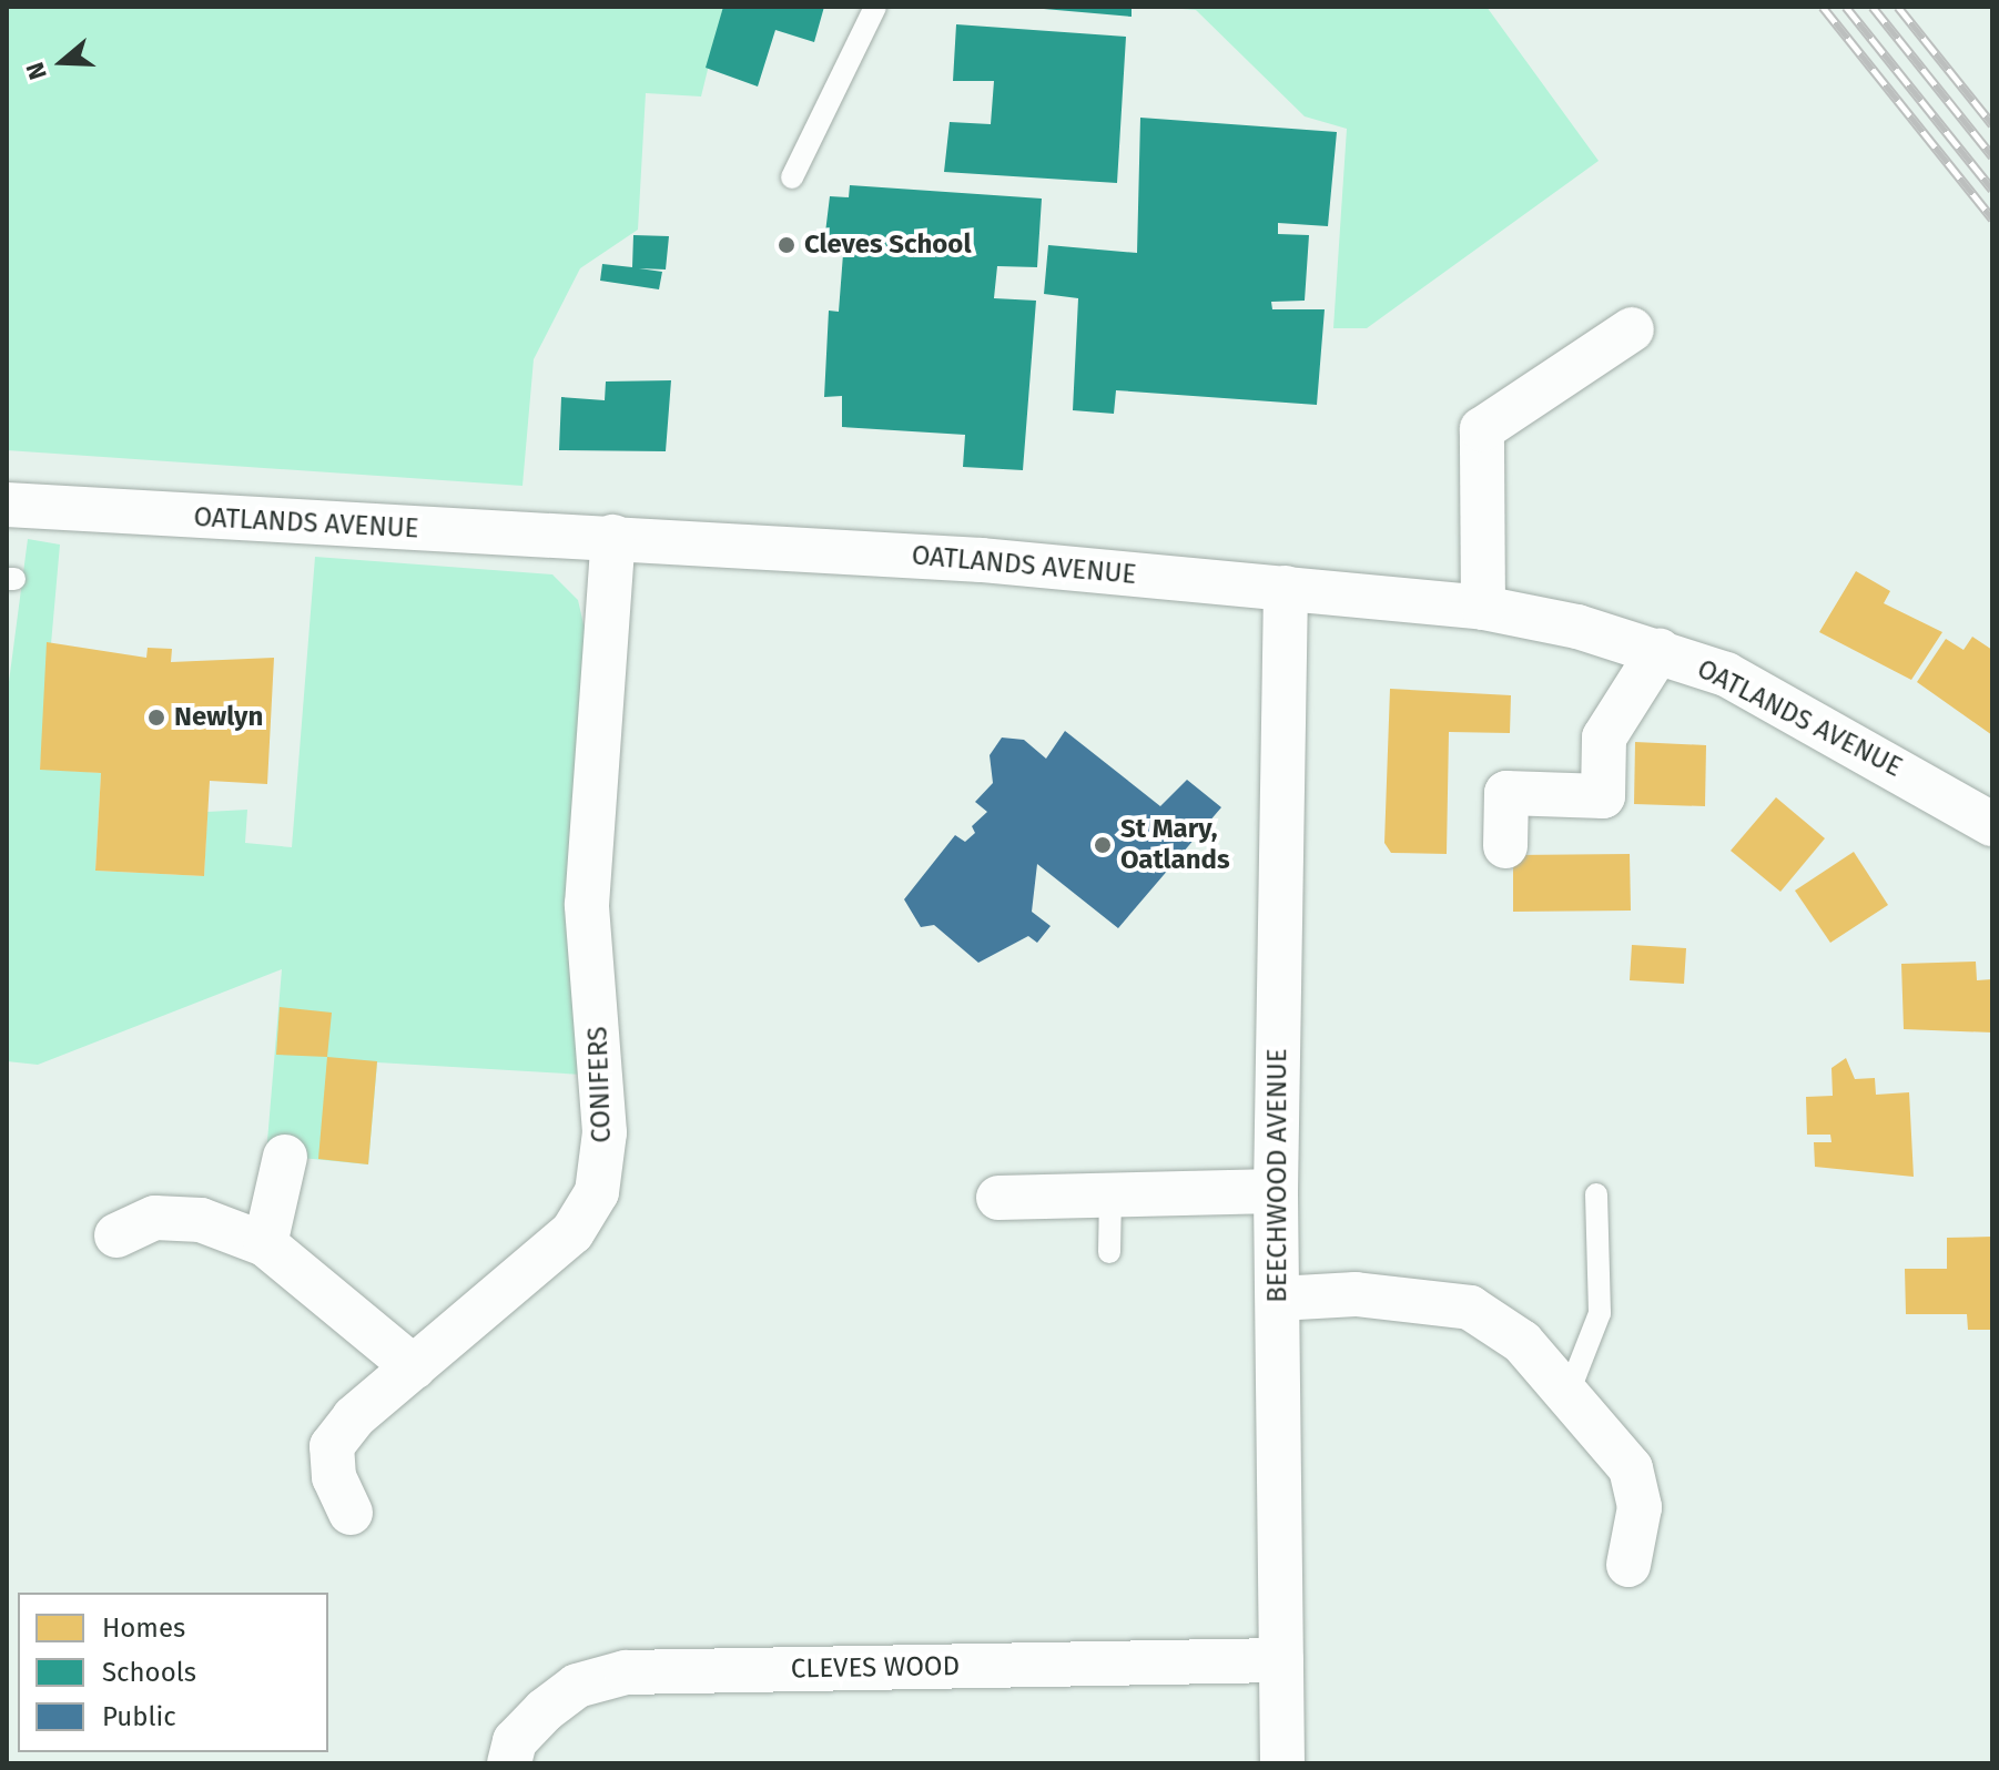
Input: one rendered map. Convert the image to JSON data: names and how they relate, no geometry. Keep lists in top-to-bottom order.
{
  "streets": {
    "street": [
      "OATLANDS AVENUE",
      "CONIFERS",
      "BEECHWOOD AVENUE",
      "CLEVES WOOD"
    ]
  },
  "crossings": [
    ["OATLANDS AVENUE", "CONIFERS"],
    ["OATLANDS AVENUE", "BEECHWOOD AVENUE"],
    ["BEECHWOOD AVENUE", "CLEVES WOOD"]
  ],
  "places": ["Cleves School", "Newlyn", "St Mary, Oatlands"],
  "legend": ["Homes", "Schools", "Public"],
  "north": "left"
}
